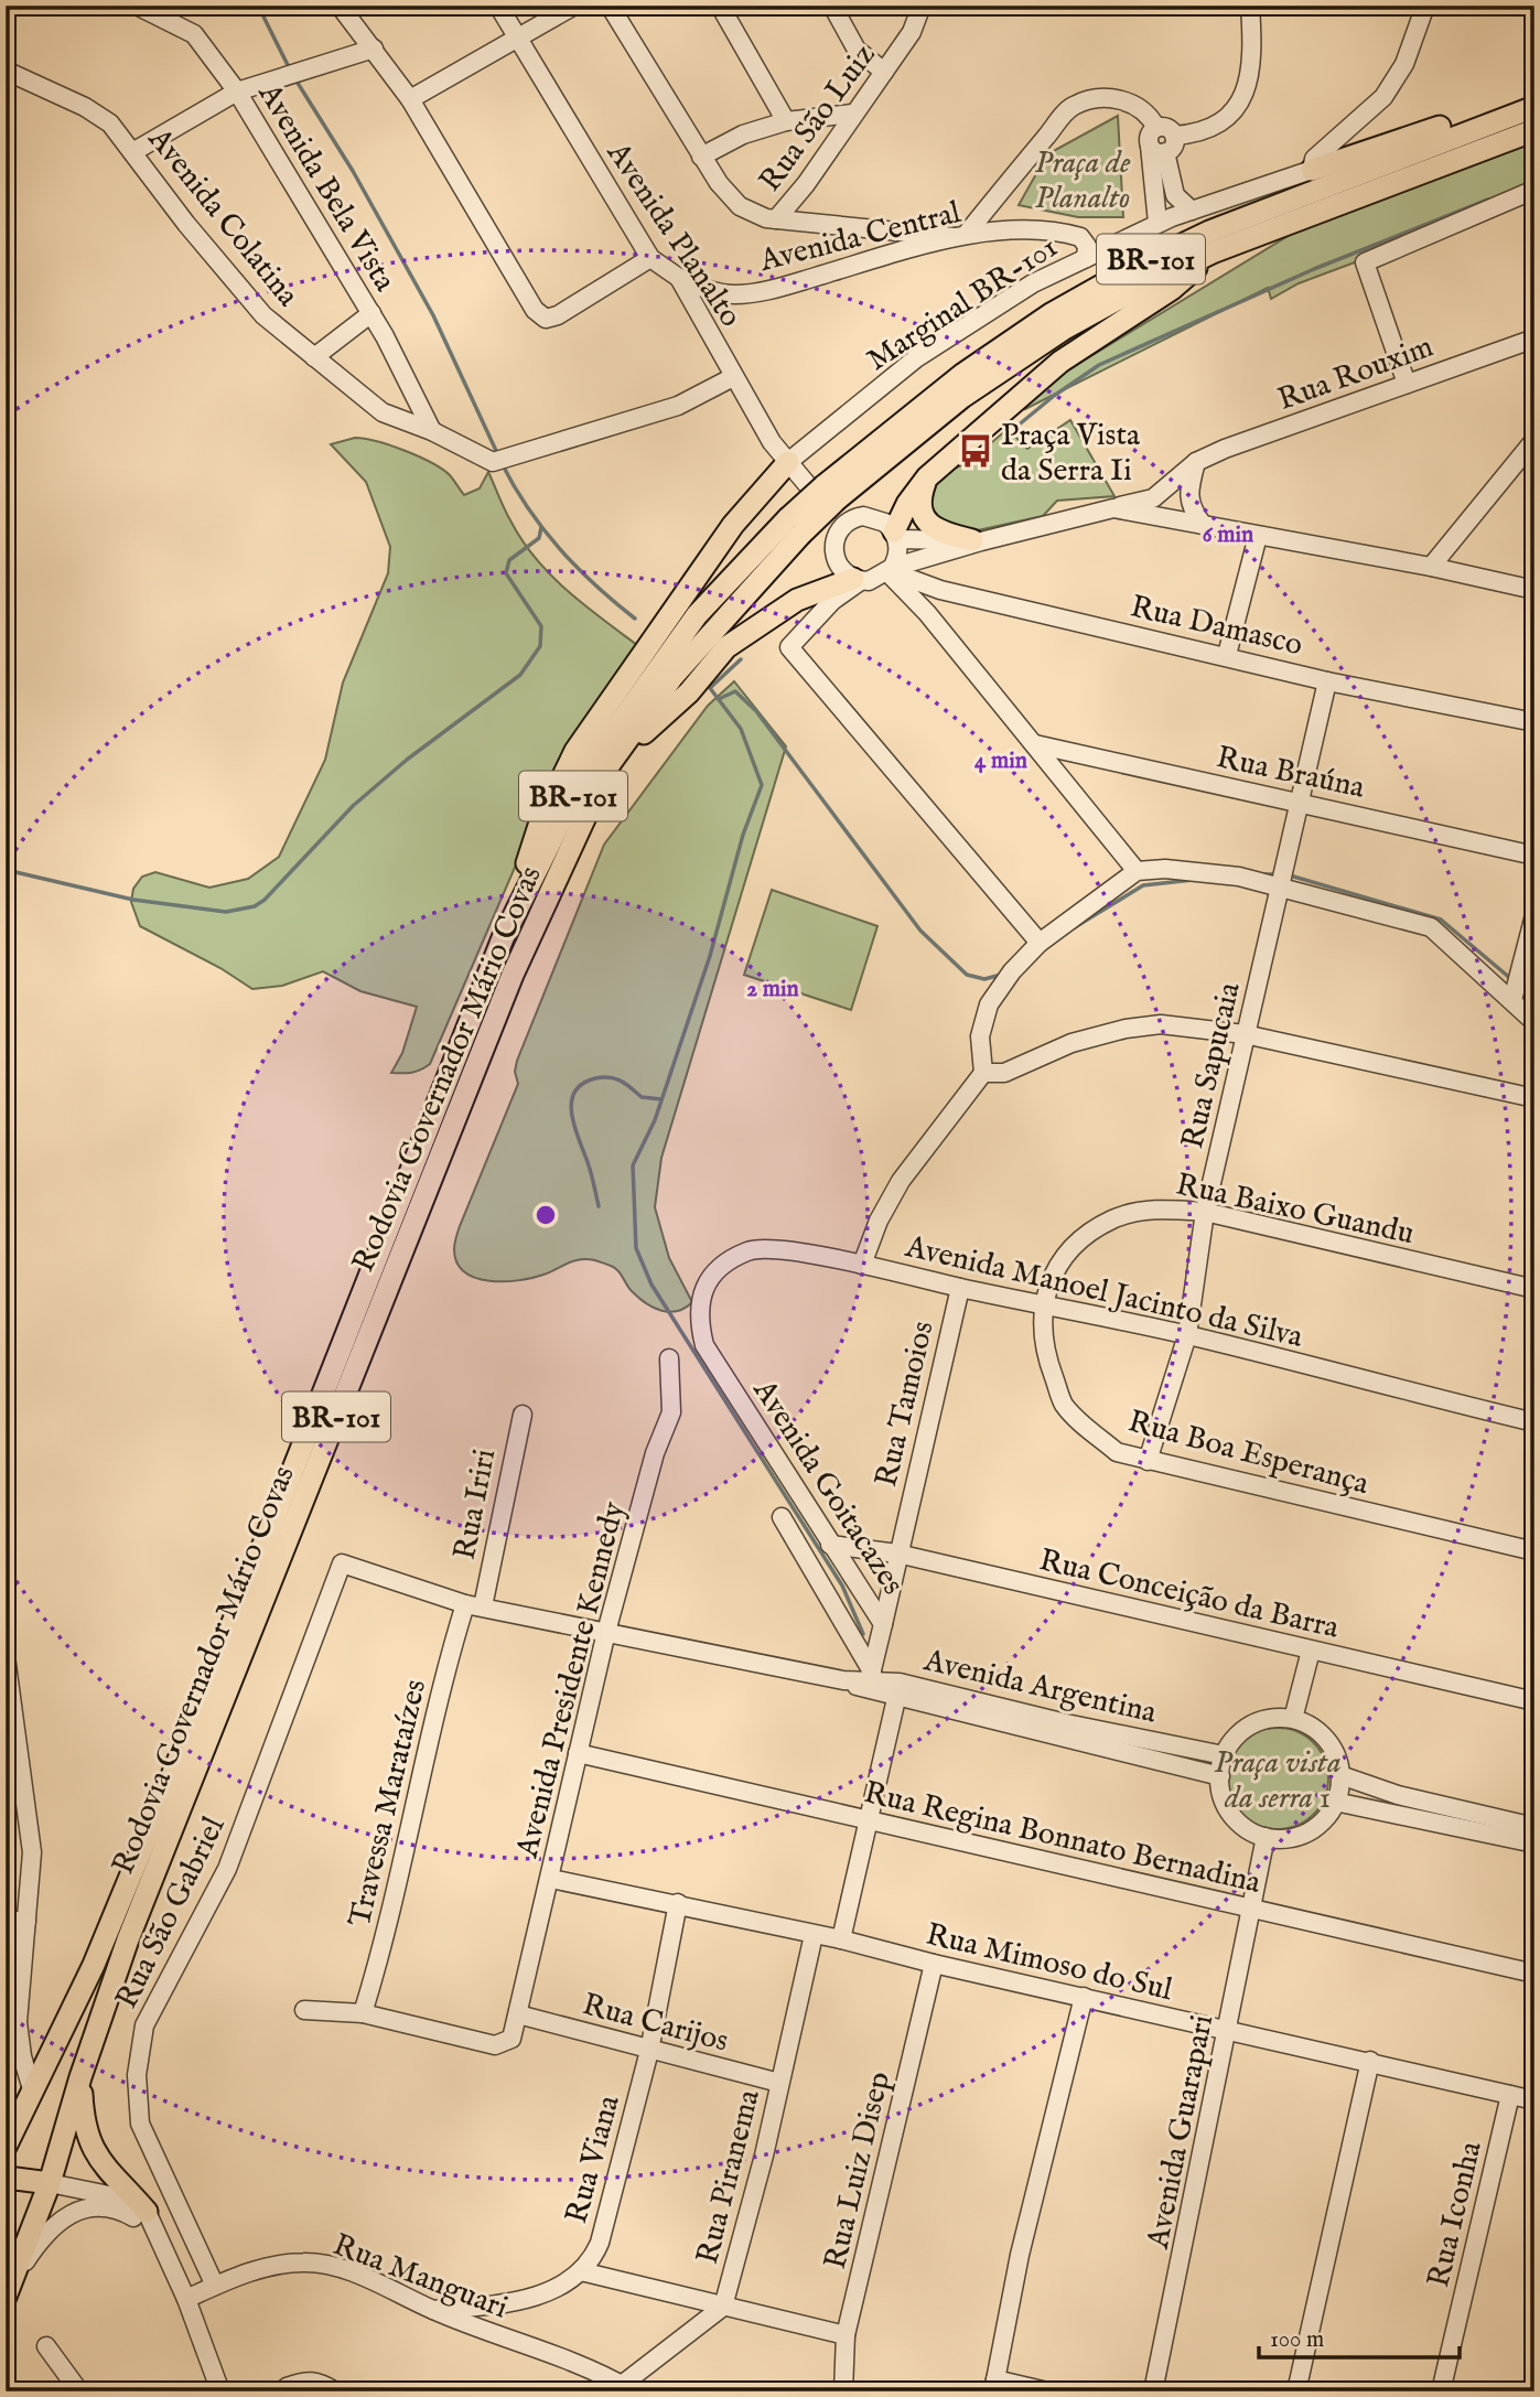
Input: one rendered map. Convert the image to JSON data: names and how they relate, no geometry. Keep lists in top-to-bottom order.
{
  "streets": {
    "main road": ["BR-101", "Rodovia Governador Mário Covas"],
    "street": [
      "Rua São Luiz",
      "Avenida Bela Vista",
      "Avenida Colatina",
      "Avenida Planalto",
      "Avenida Central",
      "Marginal BR-101",
      "Rua Rouxim",
      "Rua Damasco",
      "Rua Braúna",
      "Rua Sapucaia",
      "Rua Baixo Guandu",
      "Avenida Manoel Jacinto da Silva",
      "Rua Tamoios",
      "Rua Boa Esperança",
      "Avenida Goitacazes",
      "Rua Iriri",
      "Rua Conceição da Barra",
      "Avenida Presidente Kennedy",
      "Avenida Argentina",
      "Travessa Marataízes",
      "Rua Regina Bonnato Bernadina",
      "Rua São Gabriel",
      "Rua Mimoso do Sul",
      "Rua Carijos",
      "Avenida Guarapari",
      "Rua Viana",
      "Rua Luiz Disep",
      "Rua Piranema",
      "Rua Iconha",
      "Rua Manguari"
    ]
  },
  "crossings": [
    ["Avenida Bela Vista", "Avenida Colatina"],
    ["Avenida Colatina", "Avenida Planalto"],
    ["Avenida Planalto", "Avenida Central"],
    ["Avenida Planalto", "Marginal BR-101"],
    ["Avenida Planalto", "Rua Damasco"],
    ["Avenida Central", "Marginal BR-101"],
    ["Rua Damasco", "Rua Sapucaia"],
    ["Rua Braúna", "Rua Sapucaia"],
    ["Rua Sapucaia", "Rua Baixo Guandu"],
    ["Rua Sapucaia", "Avenida Manoel Jacinto da Silva"],
    ["Rua Sapucaia", "Rua Boa Esperança"],
    ["Rua Baixo Guandu", "Avenida Manoel Jacinto da Silva"],
    ["Rua Baixo Guandu", "Rua Boa Esperança"],
    ["Avenida Manoel Jacinto da Silva", "Rua Tamoios"],
    ["Avenida Manoel Jacinto da Silva", "Rua Boa Esperança"],
    ["Avenida Manoel Jacinto da Silva", "Avenida Goitacazes"],
    ["Rua Tamoios", "Avenida Goitacazes"],
    ["Rua Tamoios", "Rua Conceição da Barra"],
    ["Avenida Goitacazes", "Rua Conceição da Barra"],
    ["Avenida Goitacazes", "Avenida Argentina"],
    ["Rua Iriri", "Avenida Argentina"],
    ["Rua Iriri", "Travessa Marataízes"],
    ["Avenida Presidente Kennedy", "Avenida Argentina"],
    ["Avenida Presidente Kennedy", "Travessa Marataízes"],
    ["Avenida Presidente Kennedy", "Rua Regina Bonnato Bernadina"],
    ["Avenida Presidente Kennedy", "Rua Mimoso do Sul"],
    ["Avenida Presidente Kennedy", "Rua Carijos"],
    ["Avenida Argentina", "Travessa Marataízes"],
    ["Avenida Argentina", "Rua São Gabriel"],
    ["Avenida Argentina", "Avenida Guarapari"],
    ["Rua Regina Bonnato Bernadina", "Avenida Guarapari"],
    ["Rua São Gabriel", "Rua Manguari"],
    ["Rua Mimoso do Sul", "Avenida Guarapari"],
    ["Rua Mimoso do Sul", "Rua Viana"],
    ["Rua Mimoso do Sul", "Rua Luiz Disep"],
    ["Rua Mimoso do Sul", "Rua Piranema"],
    ["Rua Mimoso do Sul", "Rua Iconha"],
    ["Rua Carijos", "Rua Viana"],
    ["Rua Carijos", "Rua Piranema"],
    ["Rua Viana", "Rua Manguari"],
    ["Rua Piranema", "Rua Manguari"]
  ],
  "parks": ["Praça de Planalto", "Praça vista da serra 1"],
  "places": {
    "bus stop": ["Praça Vista da Serra Ii"]
  },
  "scale_bar": "100 m",
  "rings": ["6 min", "4 min", "2 min"]
}
